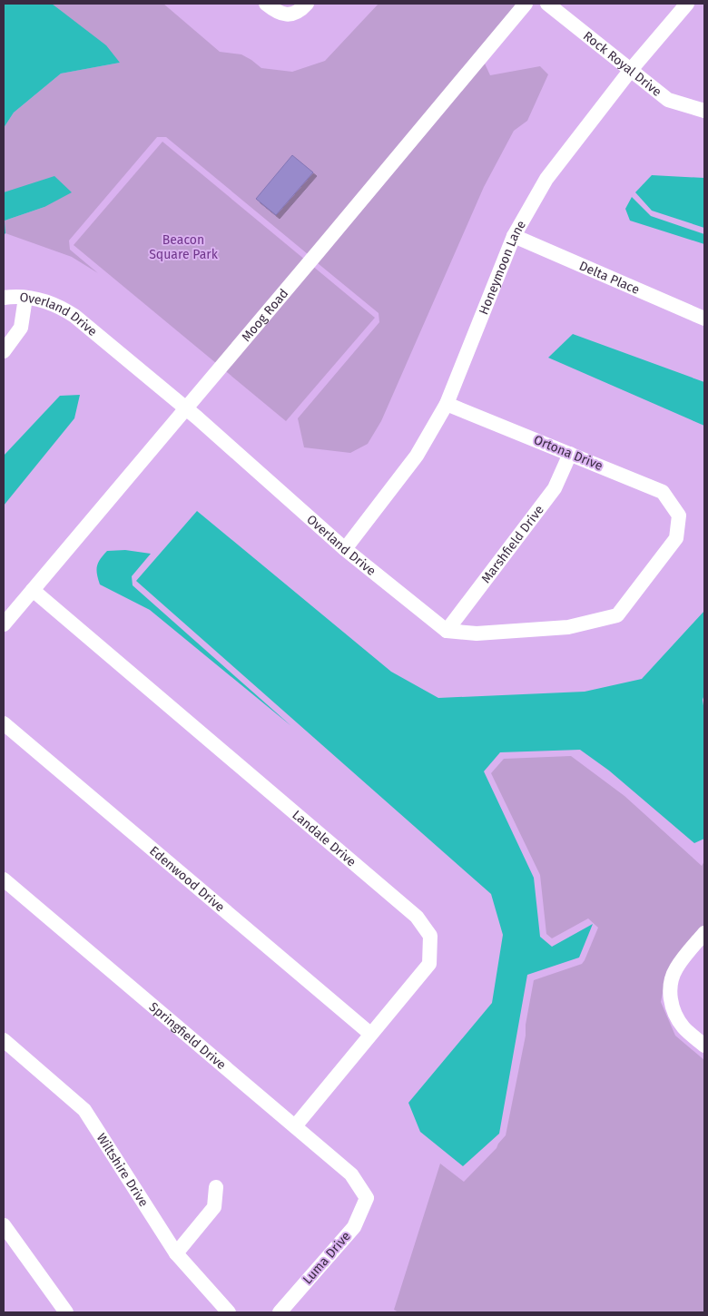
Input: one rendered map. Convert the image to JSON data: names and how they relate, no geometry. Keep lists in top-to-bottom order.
{
  "streets": {
    "street": [
      "Rock Royal Drive",
      "Honeymoon Lane",
      "Delta Place",
      "Moog Road",
      "Overland Drive",
      "Ortona Drive",
      "Marshfield Drive",
      "Landale Drive",
      "Edenwood Drive",
      "Springfield Drive",
      "Wiltshire Drive",
      "Luma Drive"
    ]
  },
  "crossings": [
    ["Rock Royal Drive", "Honeymoon Lane"],
    ["Honeymoon Lane", "Delta Place"],
    ["Honeymoon Lane", "Overland Drive"],
    ["Honeymoon Lane", "Ortona Drive"],
    ["Moog Road", "Overland Drive"],
    ["Moog Road", "Landale Drive"],
    ["Overland Drive", "Ortona Drive"],
    ["Overland Drive", "Marshfield Drive"],
    ["Ortona Drive", "Marshfield Drive"],
    ["Landale Drive", "Edenwood Drive"],
    ["Landale Drive", "Springfield Drive"],
    ["Springfield Drive", "Luma Drive"]
  ],
  "parks": ["Beacon Square Park"]
}
